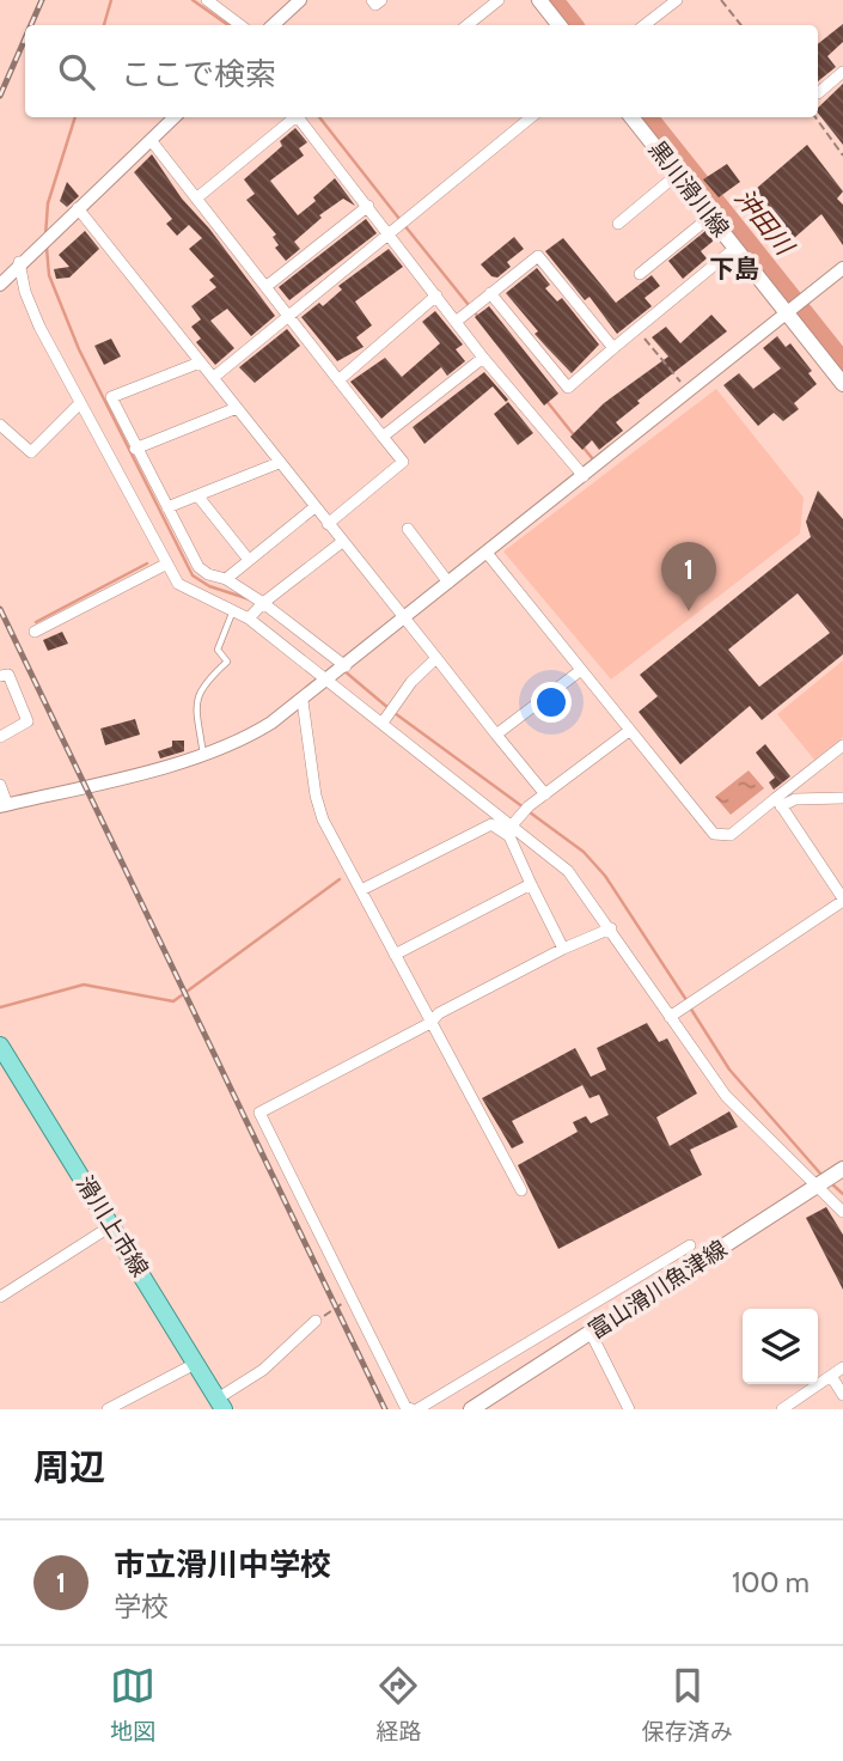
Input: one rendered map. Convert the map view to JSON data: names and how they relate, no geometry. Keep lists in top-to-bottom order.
{
  "streets": {
    "main road": ["黒川滑川線", "滑川上市線", "富山滑川魚津線"]
  },
  "districts": ["下島"],
  "water": ["沖田川"],
  "page": {
    "search": "ここで検索",
    "pins": "1",
    "heading": "周辺",
    "list": [
      {
        "mark": "1",
        "name": "市立滑川中学校",
        "note": "学校",
        "value": "100 m"
      }
    ],
    "nav": ["地図", "経路", "保存済み"]
  }
}
